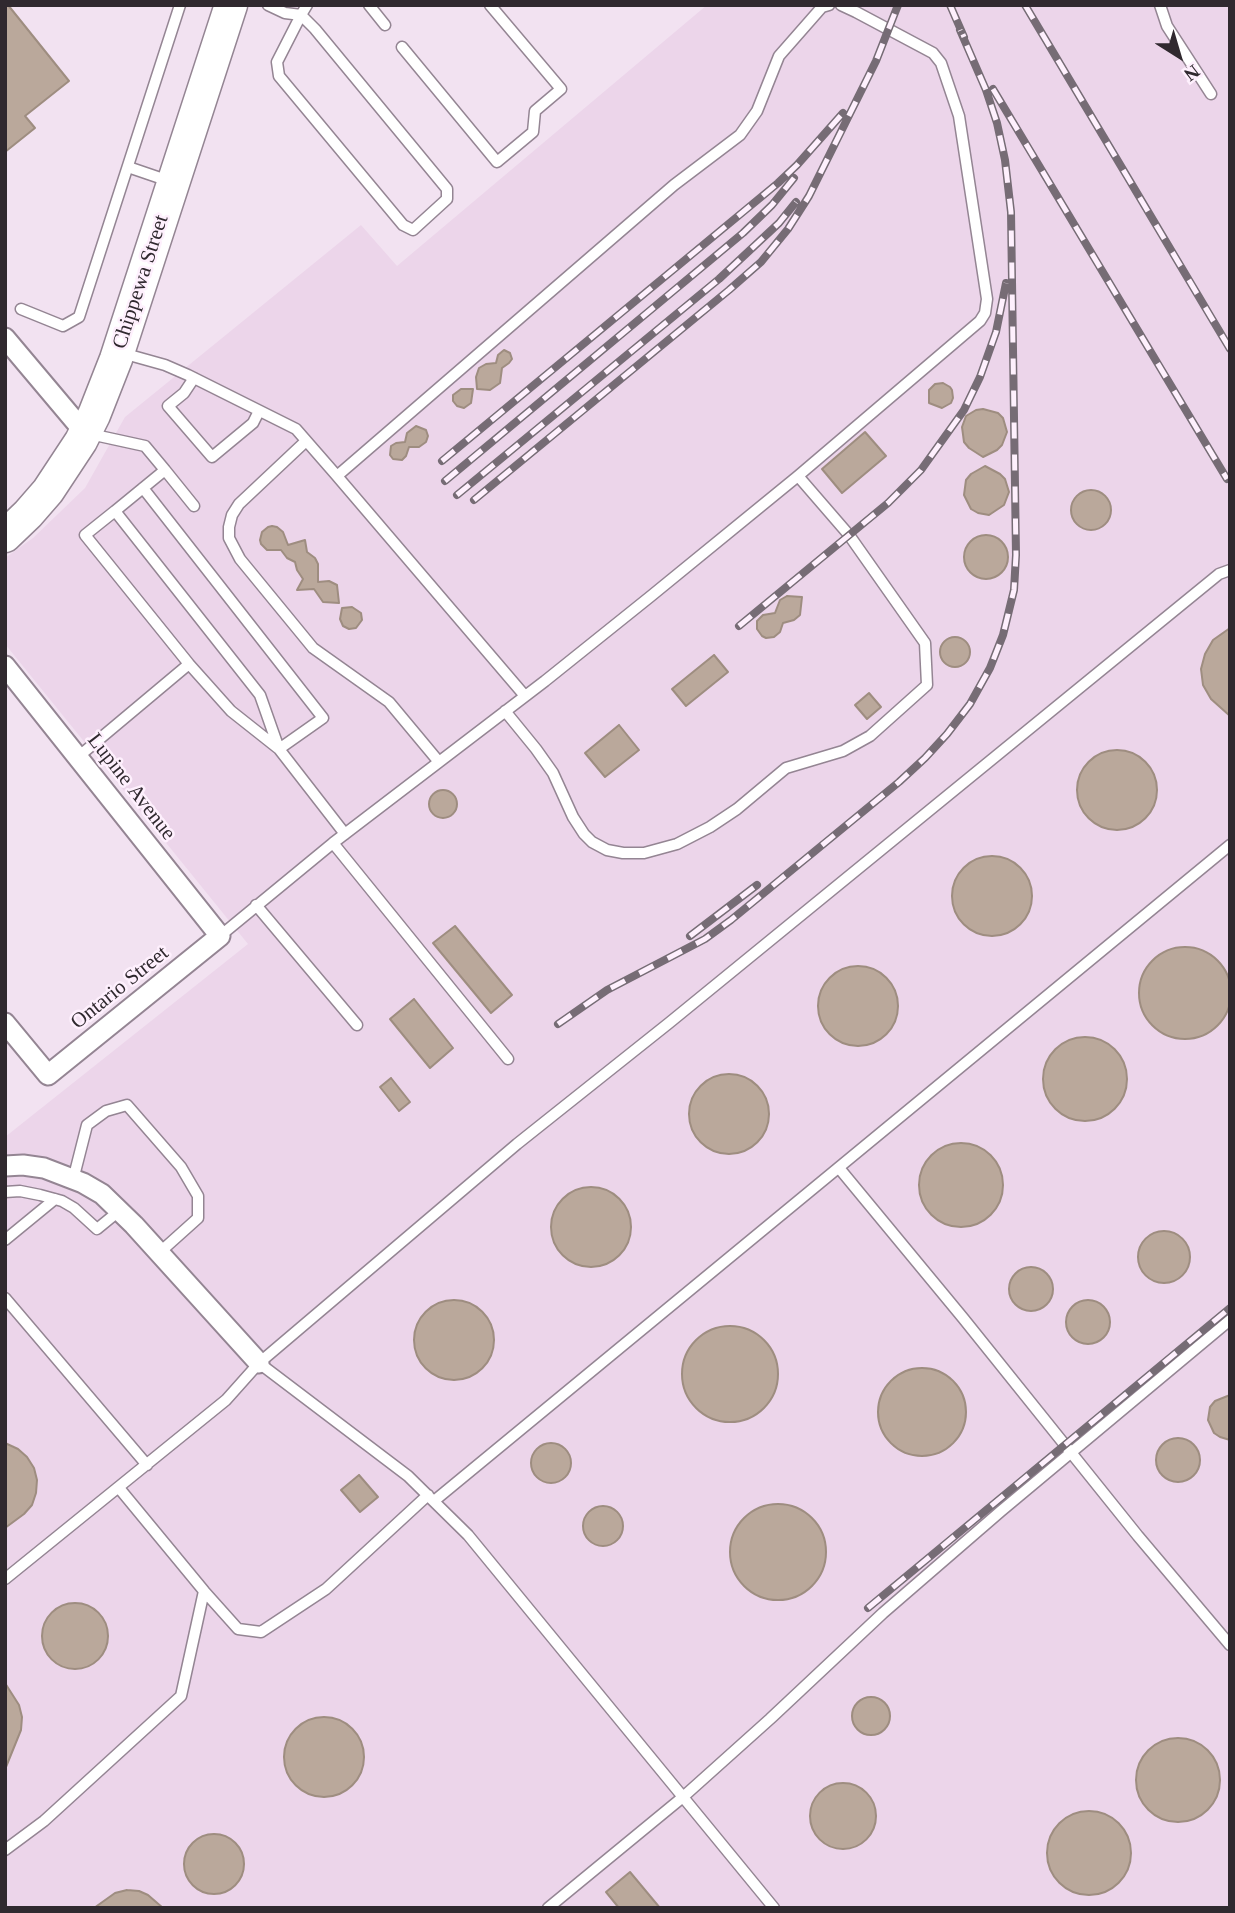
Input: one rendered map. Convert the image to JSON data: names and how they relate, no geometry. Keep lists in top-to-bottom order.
{
  "streets": {
    "main road": ["Chippewa Street"],
    "street": ["Lupine Avenue", "Ontario Street"]
  },
  "crossings": [
    ["Lupine Avenue", "Ontario Street"]
  ],
  "north": "bottom right"
}
